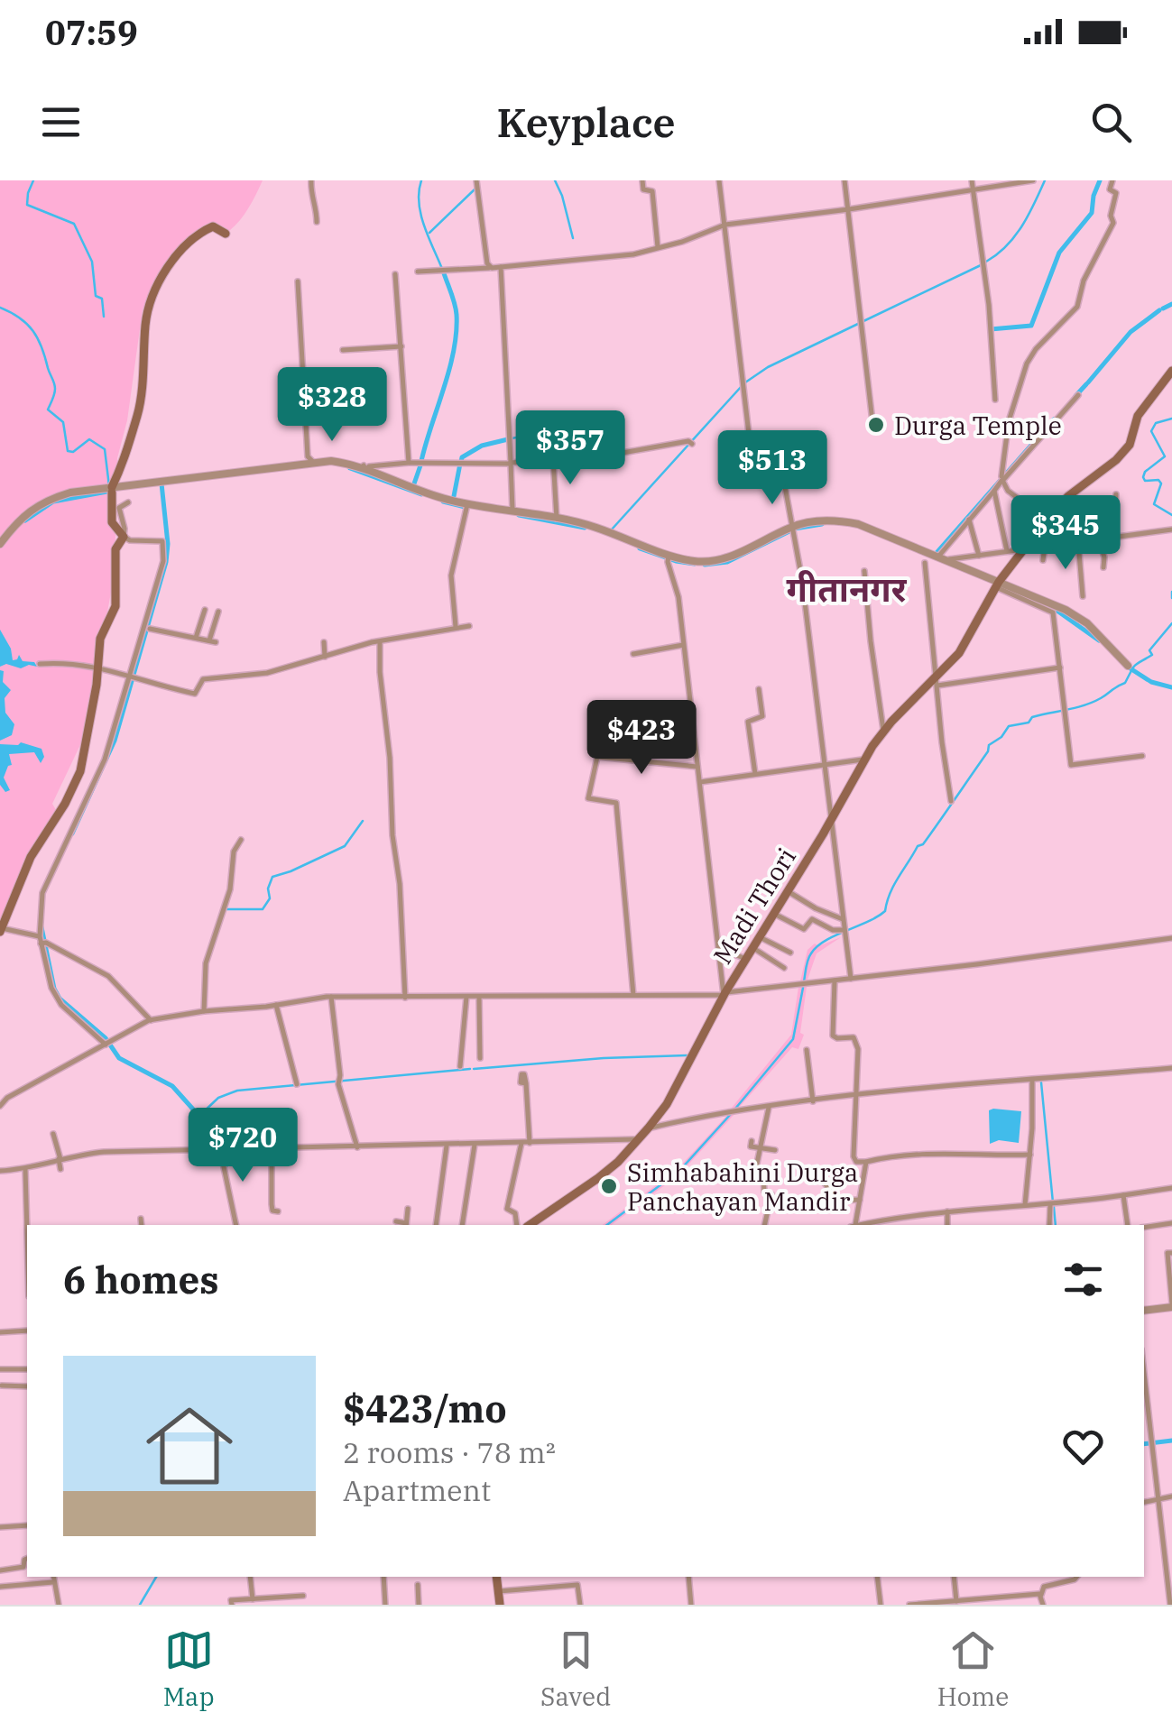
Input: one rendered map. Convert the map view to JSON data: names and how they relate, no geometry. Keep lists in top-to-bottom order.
{
  "streets": {
    "main road": ["Madi Thori"]
  },
  "districts": ["गीतानगर"],
  "places": ["Durga Temple", "Simhabahini Durga Panchayan Mandir"],
  "page": {
    "status": "07:59",
    "header": "Keyplace",
    "price": [
      "$328",
      "$357",
      "$513",
      "$345",
      "$423",
      "$720"
    ],
    "heading": "6 homes",
    "list": [
      {
        "name": "$423/mo",
        "note": "2 rooms · 78 m² · Apartment"
      }
    ],
    "tabs": ["Map", "Saved", "Home"]
  }
}
